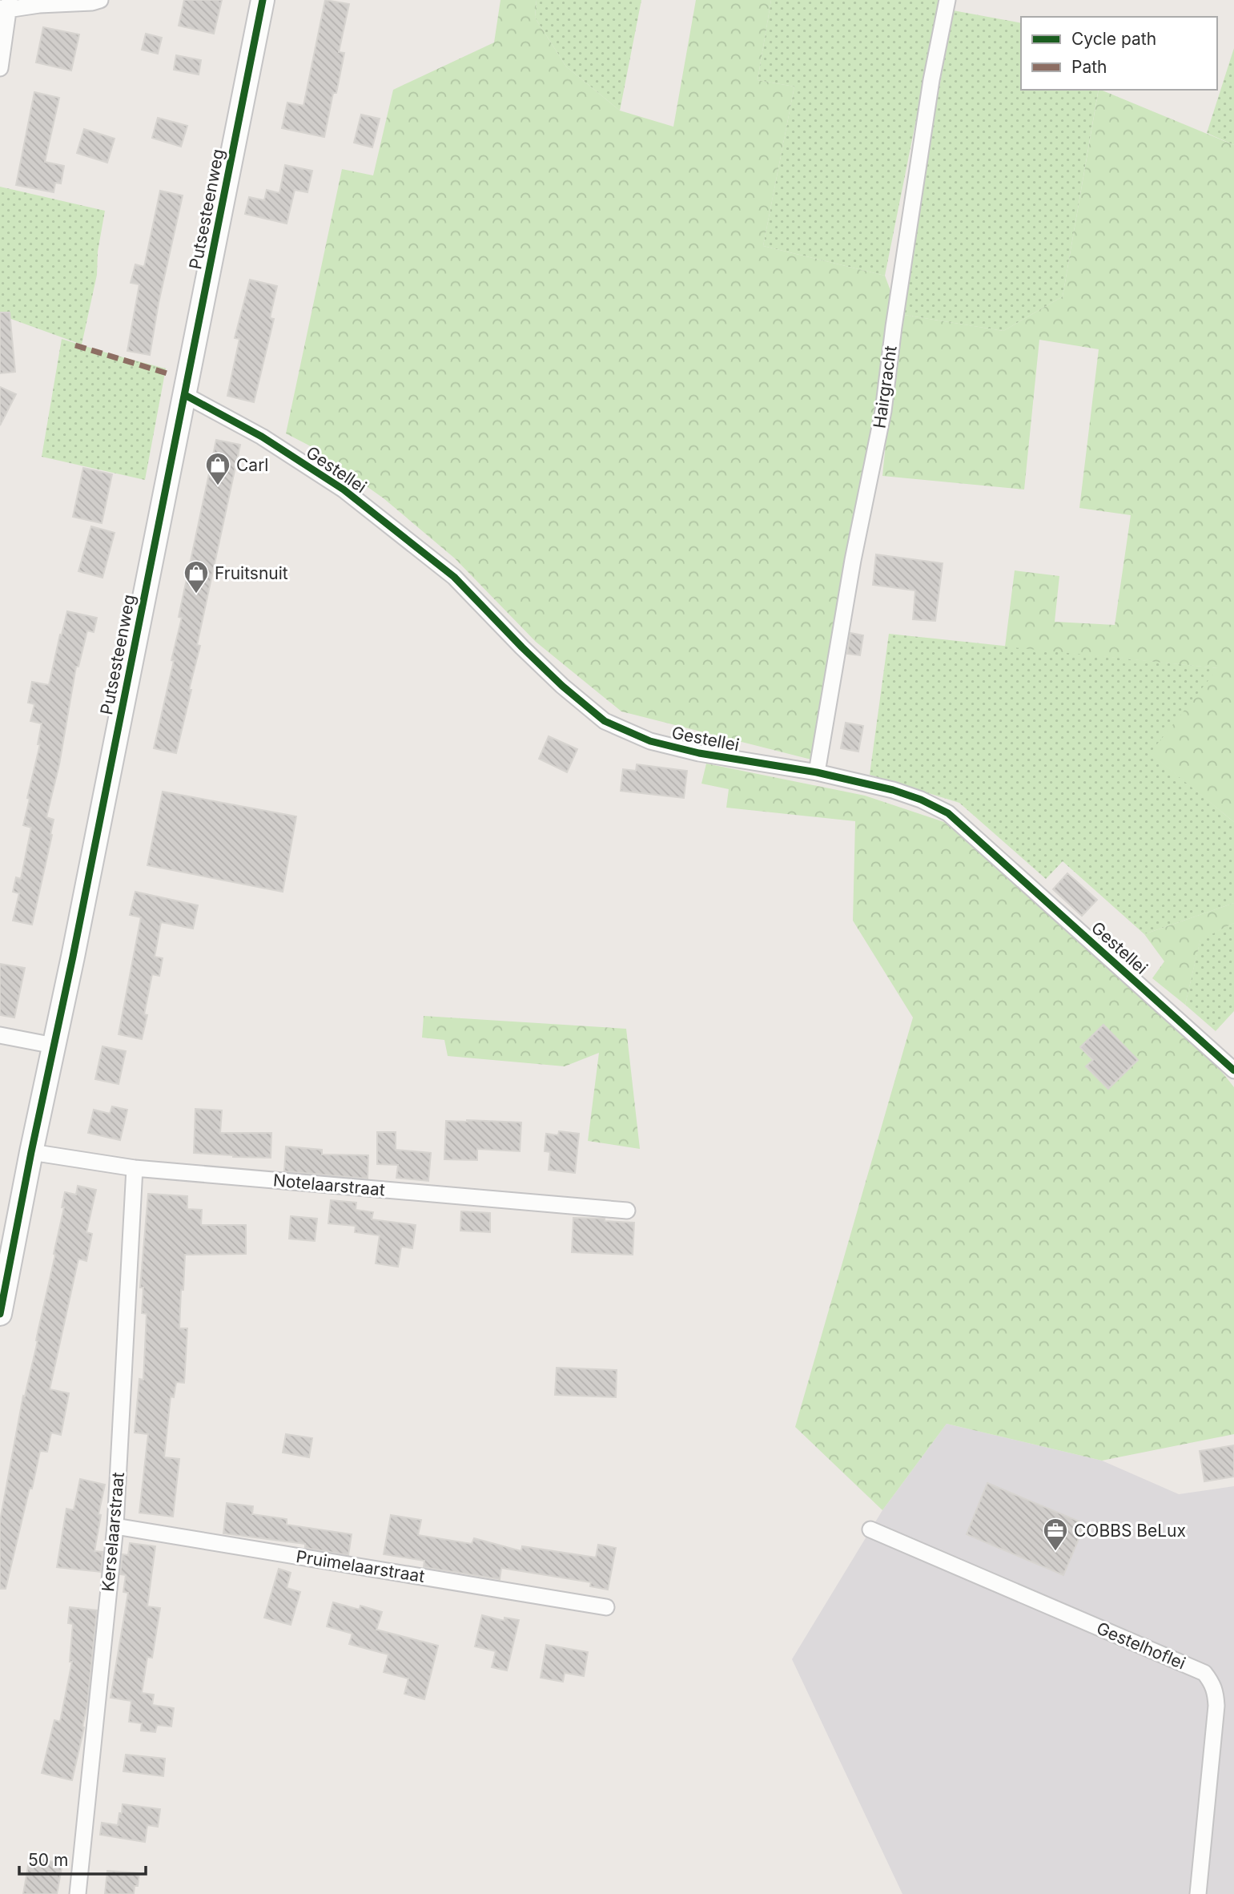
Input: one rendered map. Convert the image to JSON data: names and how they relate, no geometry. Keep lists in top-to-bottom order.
{
  "streets": {
    "main road": ["Putsesteenweg"],
    "street": [
      "Hairgracht",
      "Gestellei",
      "Notelaarstraat",
      "Kerselaarstraat",
      "Pruimelaarstraat",
      "Gestelhoflei"
    ]
  },
  "crossings": [
    ["Putsesteenweg", "Gestellei"],
    ["Putsesteenweg", "Notelaarstraat"],
    ["Hairgracht", "Gestellei"],
    ["Notelaarstraat", "Kerselaarstraat"],
    ["Kerselaarstraat", "Pruimelaarstraat"]
  ],
  "places": {
    "shop": ["Carl", "Fruitsnuit"],
    "office": ["COBBS BeLux"]
  },
  "legend": ["Cycle path", "Path"],
  "scale_bar": "50 m"
}
